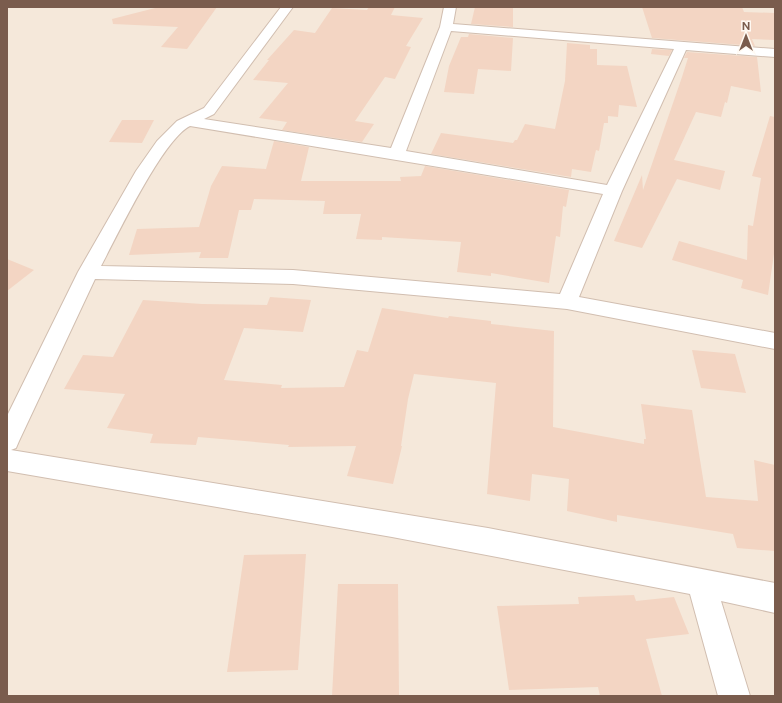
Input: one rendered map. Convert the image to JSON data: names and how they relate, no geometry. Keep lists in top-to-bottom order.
{
  "north": "top"
}
